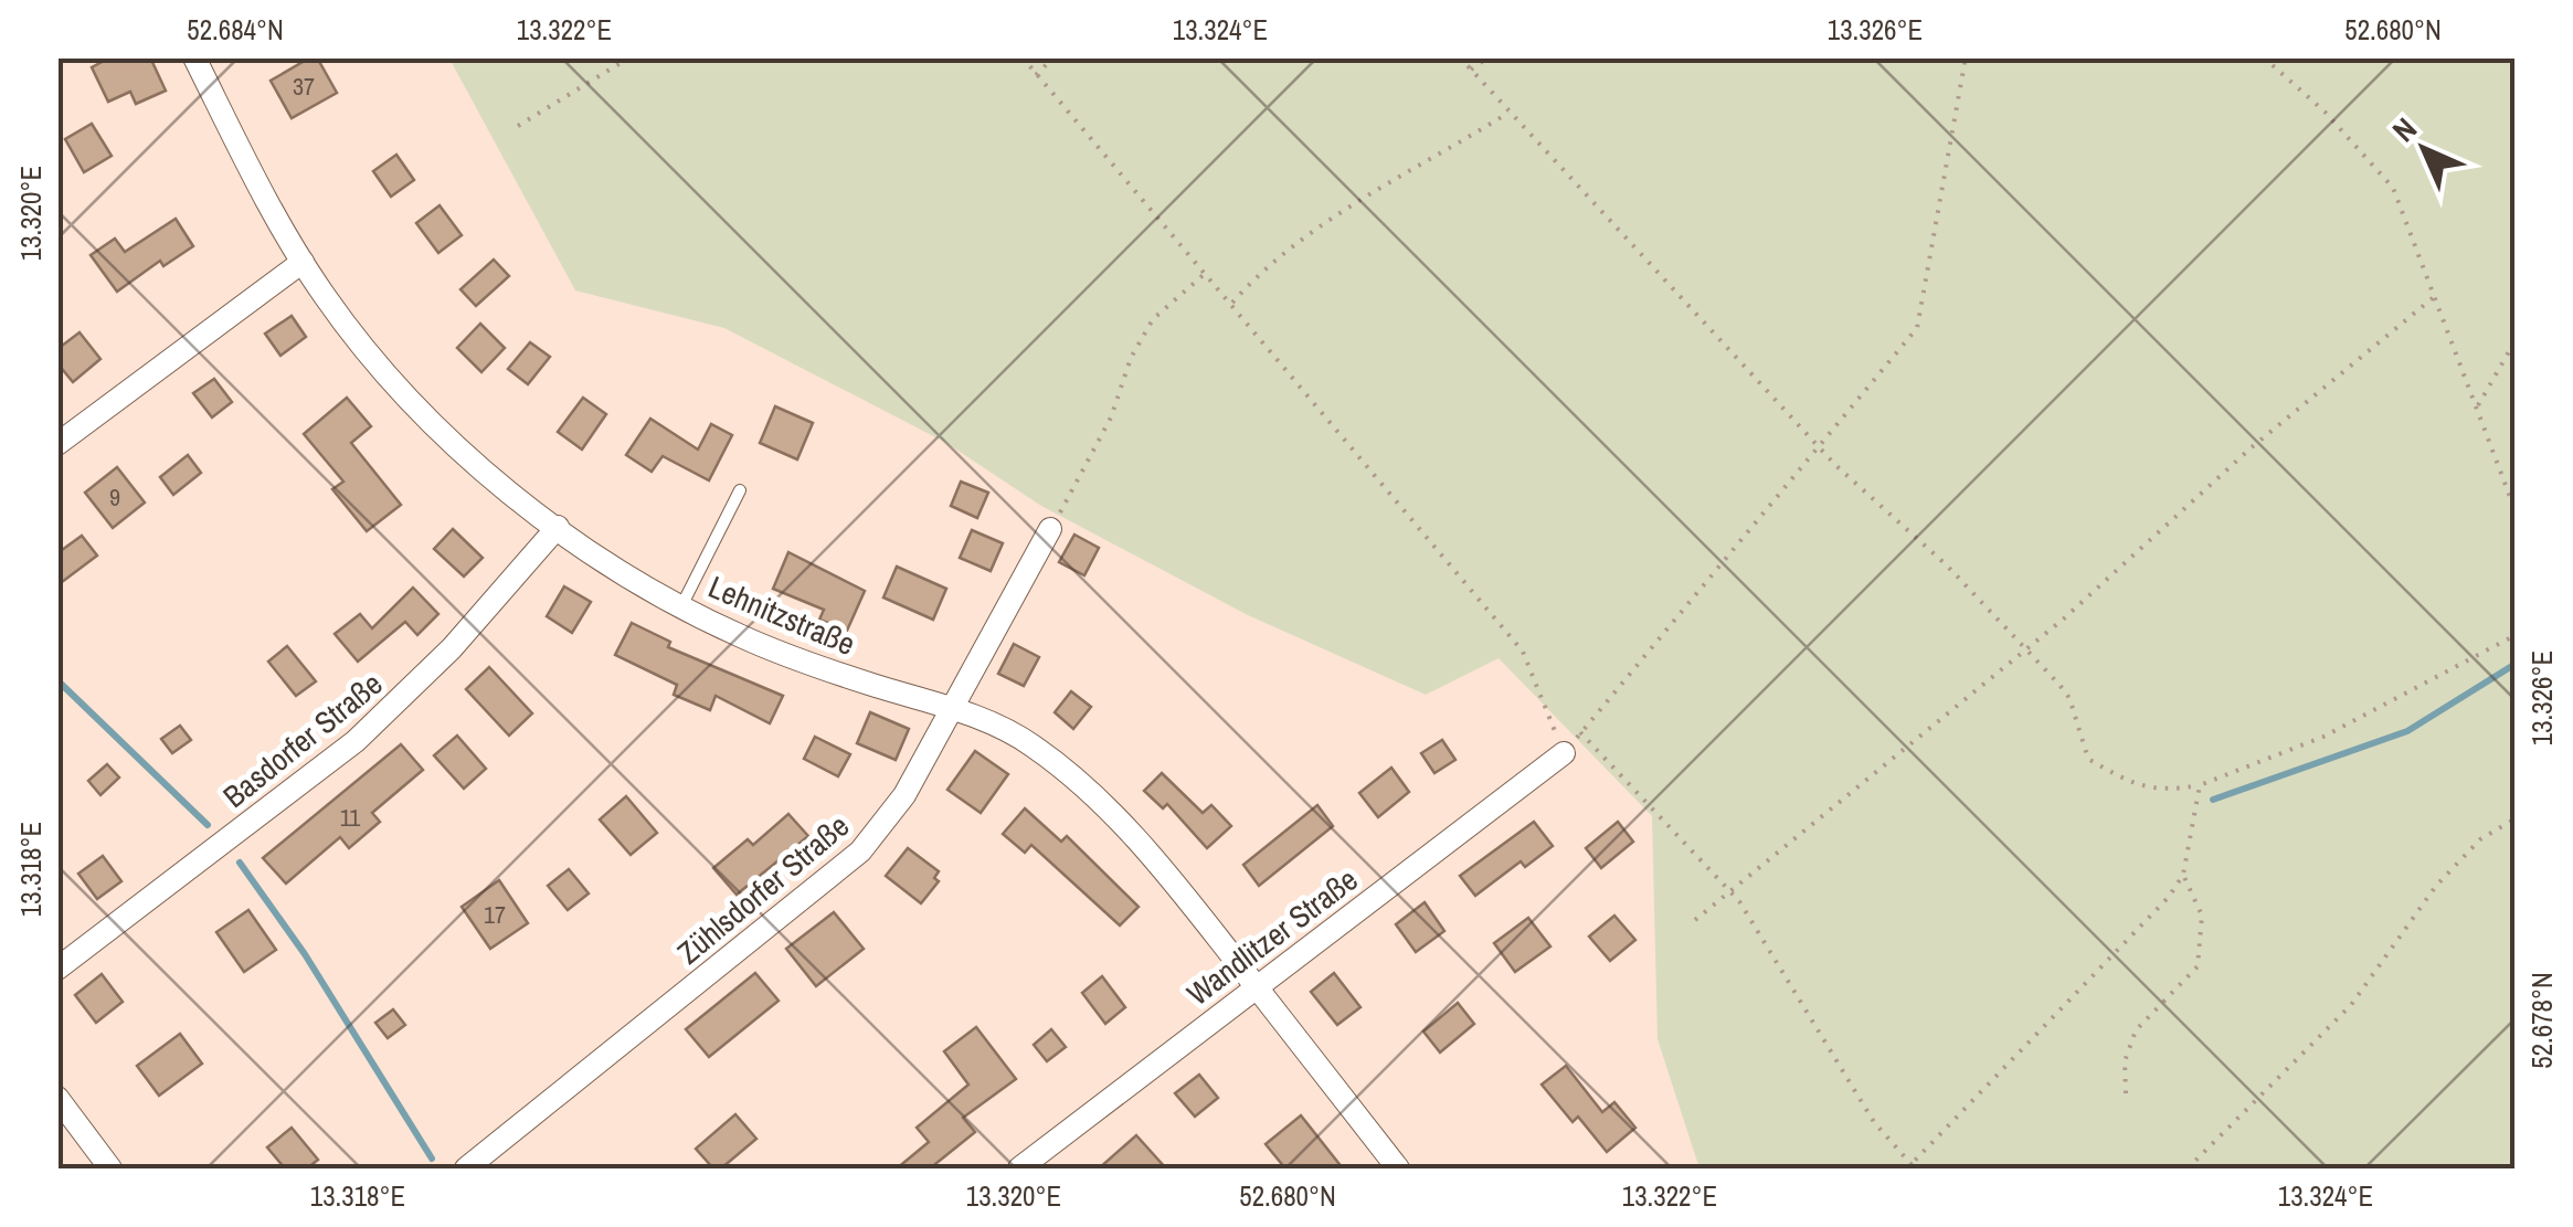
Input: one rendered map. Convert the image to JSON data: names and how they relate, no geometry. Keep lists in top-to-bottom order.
{
  "streets": {
    "street": [
      "Lehnitzstraße",
      "Basdorfer Straße",
      "Zühlsdorfer Straße",
      "Wandlitzer Straße"
    ]
  },
  "crossings": [
    ["Lehnitzstraße", "Basdorfer Straße"],
    ["Lehnitzstraße", "Zühlsdorfer Straße"],
    ["Lehnitzstraße", "Wandlitzer Straße"]
  ],
  "house_numbers": [
    "37",
    "9",
    "11",
    "17"
  ],
  "north": "top left",
  "coordinates": [
    "52.684°N",
    "13.322°E",
    "13.324°E",
    "13.326°E",
    "52.680°N",
    "13.320°E",
    "13.318°E",
    "52.678°N"
  ]
}
